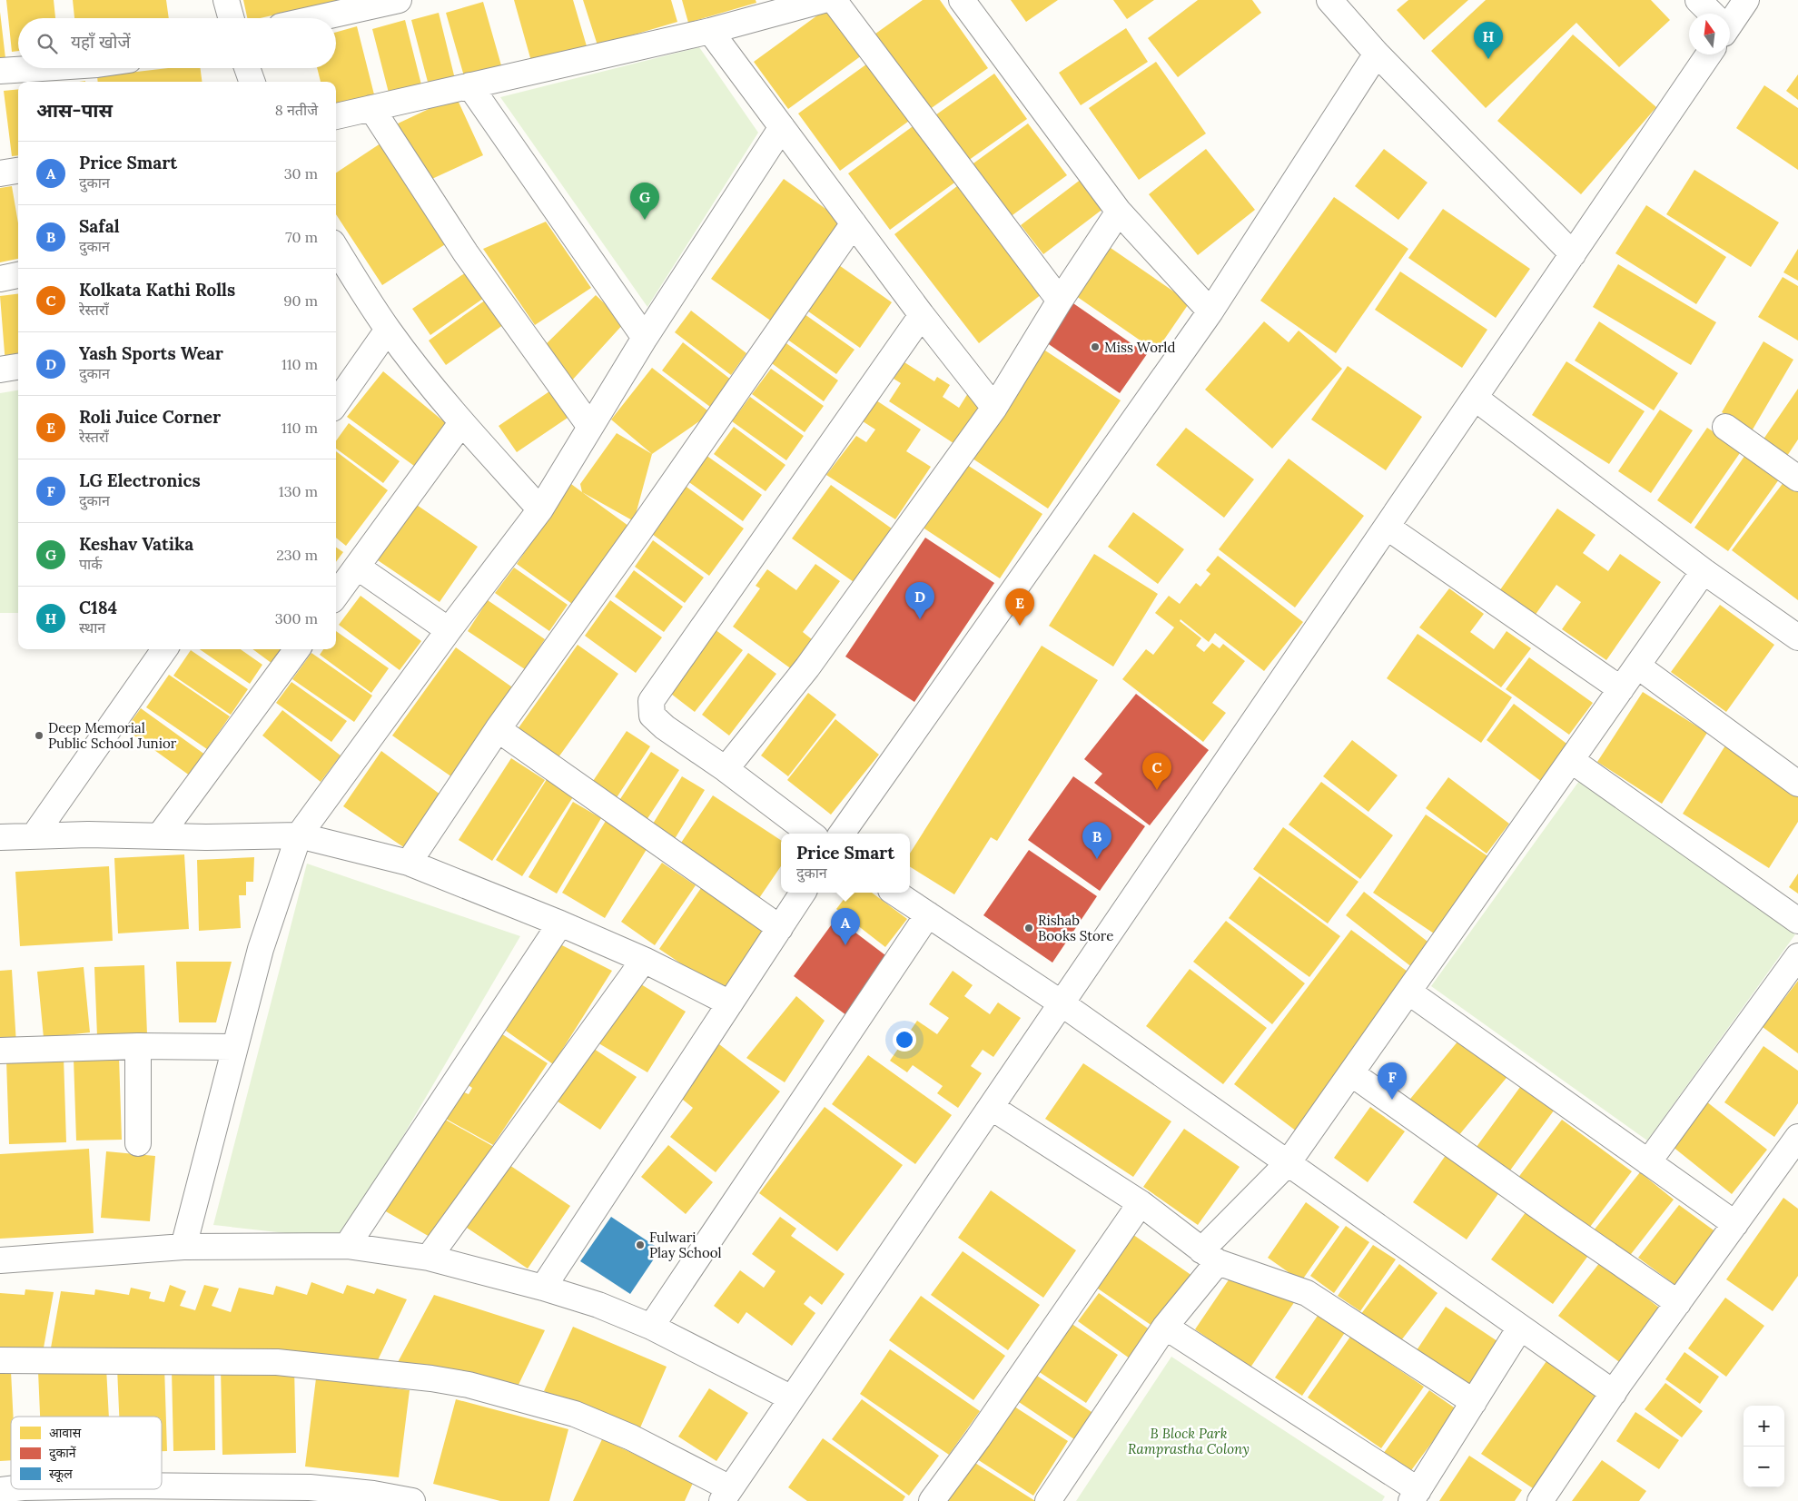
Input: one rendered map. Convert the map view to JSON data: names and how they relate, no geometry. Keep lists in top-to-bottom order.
{
  "parks": ["B Block Park Ramprastha Colony"],
  "places": [
    "Miss World",
    "Deep Memorial Public School Junior",
    "Rishab Books Store",
    "Fulwari Play School"
  ],
  "legend": ["आवास", "दुकानें", "स्कूल"],
  "north": "top",
  "page": {
    "search": "यहाँ खोजें",
    "pins": [
      "H",
      "G",
      "D",
      "E",
      "C",
      "B",
      "A",
      "F"
    ],
    "heading": ["आस-पास", "8 नतीजे"],
    "list": [
      {
        "mark": "A",
        "name": "Price Smart",
        "note": "दुकान",
        "value": "30 m"
      },
      {
        "mark": "B",
        "name": "Safal",
        "note": "दुकान",
        "value": "70 m"
      },
      {
        "mark": "C",
        "name": "Kolkata Kathi Rolls",
        "note": "रेस्तराँ",
        "value": "90 m"
      },
      {
        "mark": "D",
        "name": "Yash Sports Wear",
        "note": "दुकान",
        "value": "110 m"
      },
      {
        "mark": "E",
        "name": "Roli Juice Corner",
        "note": "रेस्तराँ",
        "value": "110 m"
      },
      {
        "mark": "F",
        "name": "LG Electronics",
        "note": "दुकान",
        "value": "130 m"
      },
      {
        "mark": "G",
        "name": "Keshav Vatika",
        "note": "पार्क",
        "value": "230 m"
      },
      {
        "mark": "H",
        "name": "C184",
        "note": "स्थान",
        "value": "300 m"
      }
    ],
    "popup": ["Price Smart", "दुकान"],
    "map_buttons": ["+", "−"]
  }
}
